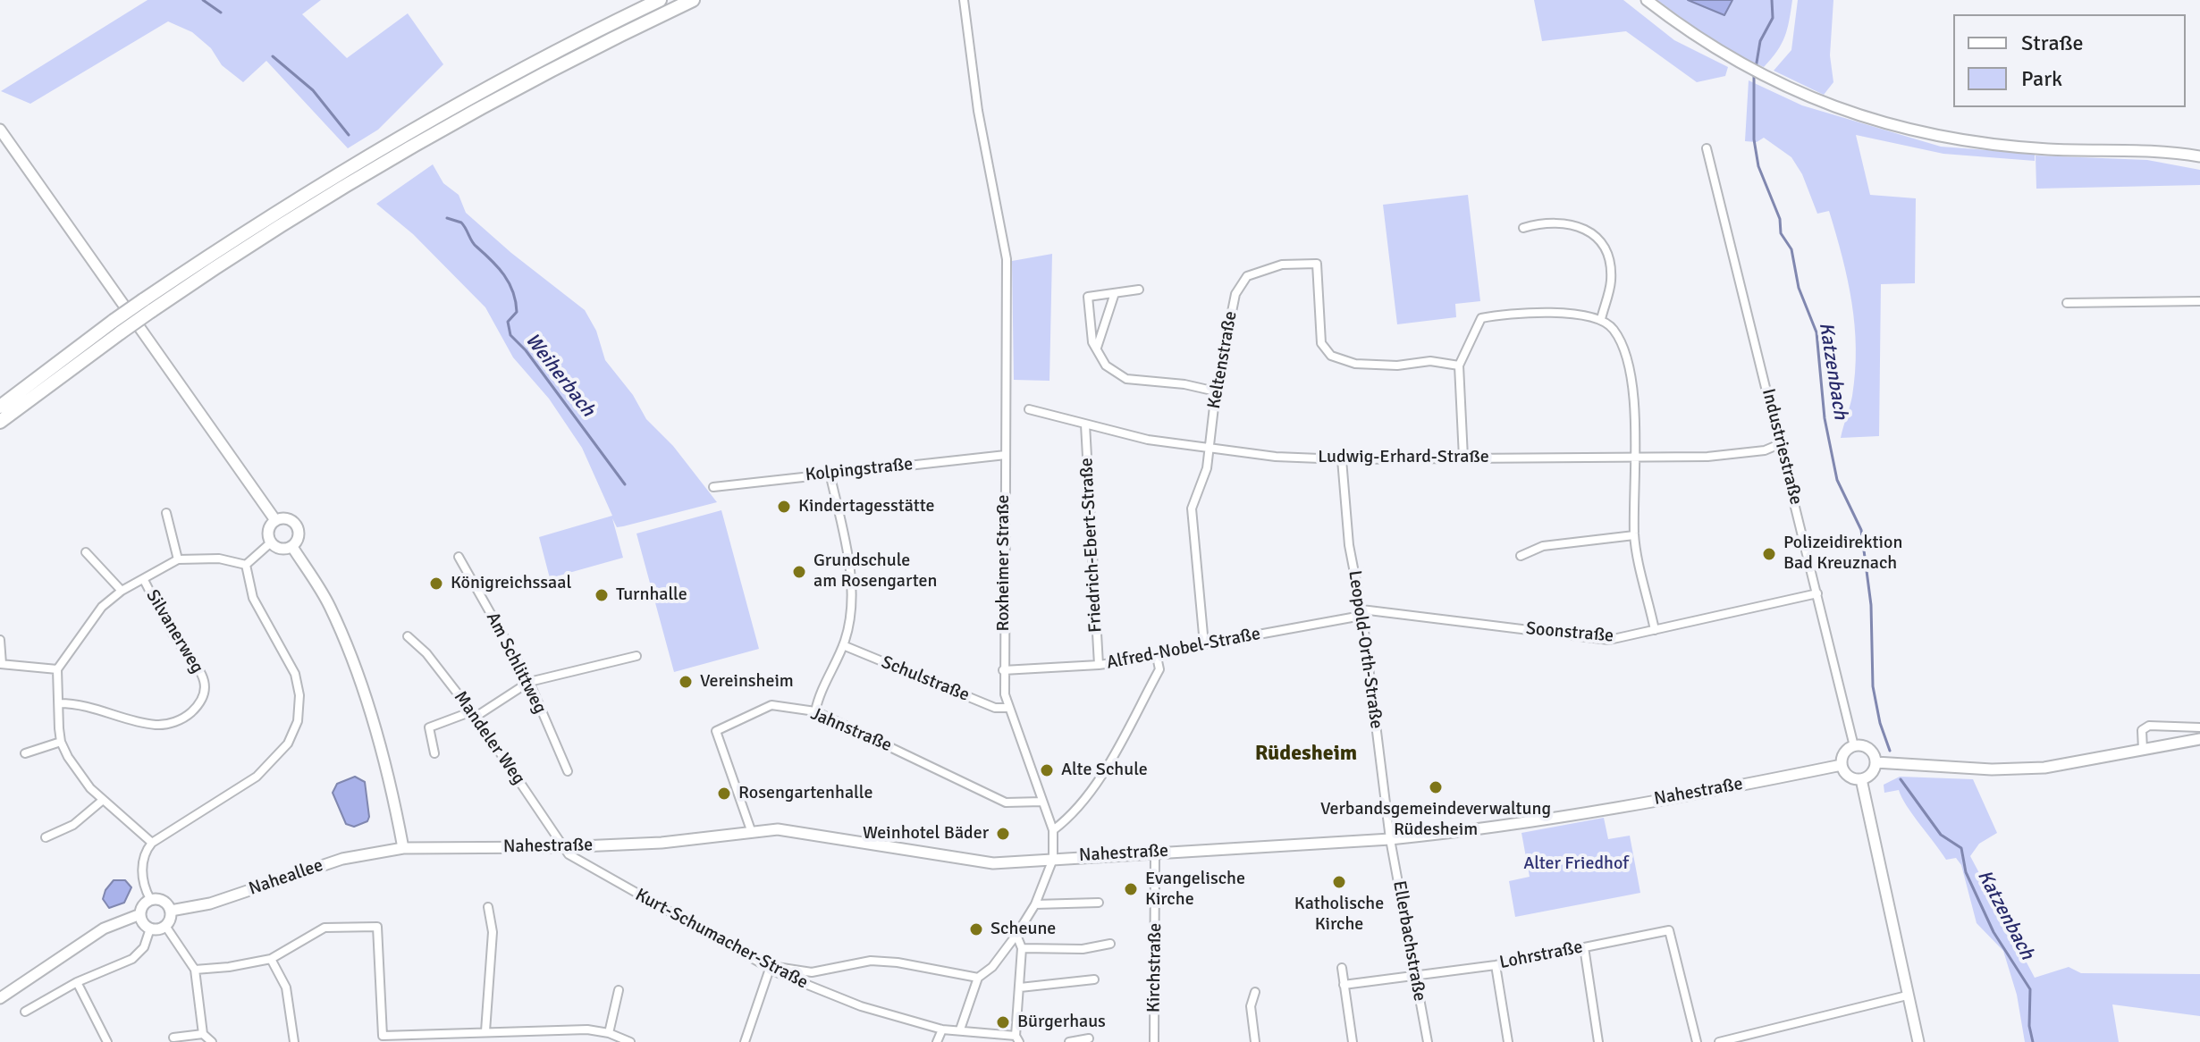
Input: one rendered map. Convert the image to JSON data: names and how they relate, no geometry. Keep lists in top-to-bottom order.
{
  "streets": {
    "street": [
      "Keltenstraße",
      "Industriestraße",
      "Ludwig-Erhard-Straße",
      "Kolpingstraße",
      "Friedrich-Ebert-Straße",
      "Roxheimer Straße",
      "Silvanerweg",
      "Soonstraße",
      "Alfred-Nobel-Straße",
      "Leopold-Orth-Straße",
      "Am Schlittweg",
      "Schulstraße",
      "Jahnstraße",
      "Mandeler Weg",
      "Nahestraße",
      "Naheallee",
      "Kurt-Schumacher-Straße",
      "Ellerbachstraße",
      "Lohrstraße",
      "Kirchstraße"
    ]
  },
  "crossings": [
    ["Keltenstraße", "Ludwig-Erhard-Straße"],
    ["Keltenstraße", "Alfred-Nobel-Straße"],
    ["Industriestraße", "Ludwig-Erhard-Straße"],
    ["Industriestraße", "Soonstraße"],
    ["Industriestraße", "Nahestraße"],
    ["Ludwig-Erhard-Straße", "Friedrich-Ebert-Straße"],
    ["Ludwig-Erhard-Straße", "Leopold-Orth-Straße"],
    ["Kolpingstraße", "Roxheimer Straße"],
    ["Friedrich-Ebert-Straße", "Alfred-Nobel-Straße"],
    ["Roxheimer Straße", "Alfred-Nobel-Straße"],
    ["Roxheimer Straße", "Schulstraße"],
    ["Roxheimer Straße", "Jahnstraße"],
    ["Roxheimer Straße", "Nahestraße"],
    ["Soonstraße", "Alfred-Nobel-Straße"],
    ["Soonstraße", "Leopold-Orth-Straße"],
    ["Alfred-Nobel-Straße", "Leopold-Orth-Straße"],
    ["Leopold-Orth-Straße", "Nahestraße"],
    ["Leopold-Orth-Straße", "Ellerbachstraße"],
    ["Jahnstraße", "Nahestraße"],
    ["Mandeler Weg", "Nahestraße"],
    ["Mandeler Weg", "Kurt-Schumacher-Straße"],
    ["Nahestraße", "Naheallee"],
    ["Nahestraße", "Kurt-Schumacher-Straße"],
    ["Nahestraße", "Ellerbachstraße"],
    ["Nahestraße", "Kirchstraße"],
    ["Ellerbachstraße", "Lohrstraße"]
  ],
  "districts": ["Rüdesheim"],
  "water": ["Katzenbach", "Weiherbach"],
  "parks": ["Alter Friedhof"],
  "places": [
    "Kindertagesstätte",
    "Polizeidirektion Bad Kreuznach",
    "Grundschule am Rosengarten",
    "Königreichssaal",
    "Turnhalle",
    "Vereinsheim",
    "Alte Schule",
    "Verbandsgemeindeverwaltung Rüdesheim",
    "Rosengartenhalle",
    "Weinhotel Bäder",
    "Katholische Kirche",
    "Evangelische Kirche",
    "Scheune",
    "Bürgerhaus"
  ],
  "legend": ["Straße", "Park"]
}
